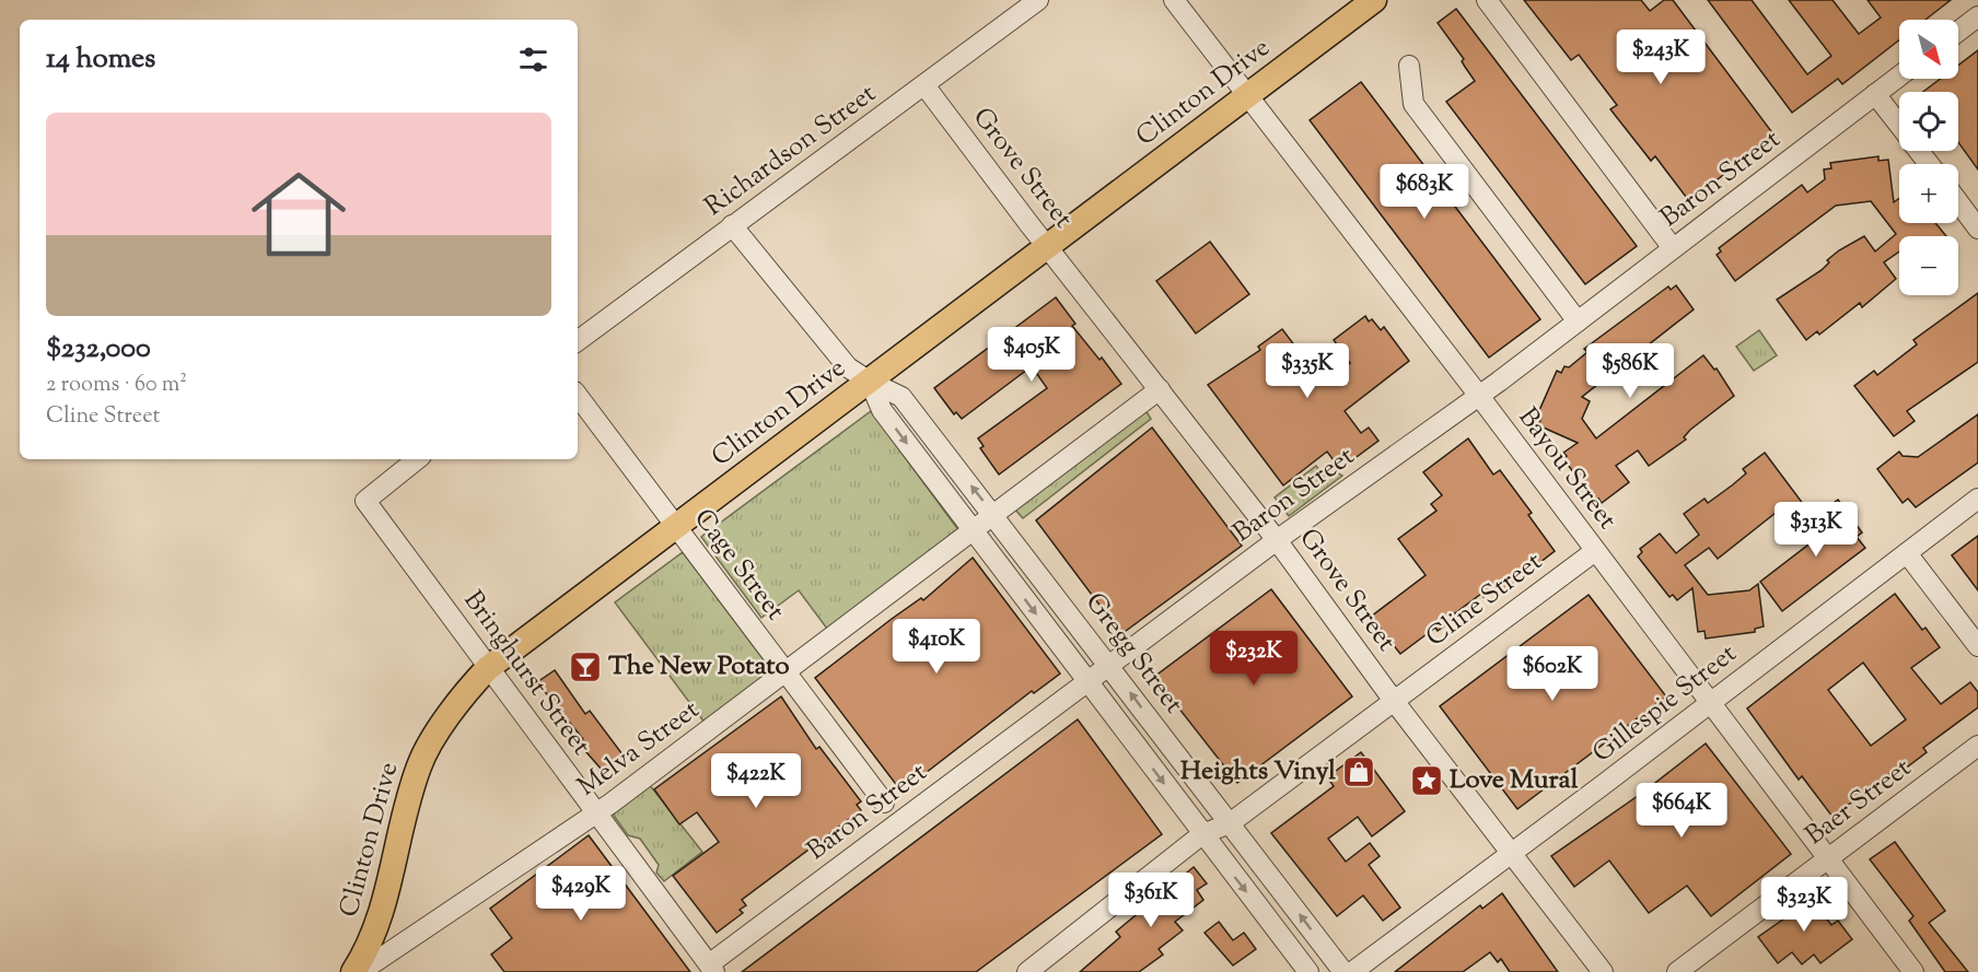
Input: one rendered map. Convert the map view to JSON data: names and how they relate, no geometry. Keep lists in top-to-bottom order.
{
  "streets": {
    "main road": ["Clinton Drive"],
    "street": [
      "Richardson Street",
      "Grove Street",
      "Baron Street",
      "Bayou Street",
      "Cage Street",
      "Cline Street",
      "Gregg Street",
      "Bringhurst Street",
      "Gillespie Street",
      "Melva Street",
      "Baer Street"
    ]
  },
  "crossings": [
    ["Clinton Drive", "Grove Street"],
    ["Clinton Drive", "Bayou Street"],
    ["Clinton Drive", "Cage Street"],
    ["Clinton Drive", "Gregg Street"],
    ["Clinton Drive", "Bringhurst Street"],
    ["Richardson Street", "Grove Street"],
    ["Richardson Street", "Gregg Street"],
    ["Grove Street", "Baron Street"],
    ["Grove Street", "Cline Street"],
    ["Grove Street", "Gillespie Street"],
    ["Grove Street", "Melva Street"],
    ["Baron Street", "Bayou Street"],
    ["Baron Street", "Gregg Street"],
    ["Baron Street", "Bringhurst Street"],
    ["Bayou Street", "Cline Street"],
    ["Bayou Street", "Gillespie Street"],
    ["Bayou Street", "Baer Street"],
    ["Cage Street", "Melva Street"],
    ["Cline Street", "Gregg Street"],
    ["Gregg Street", "Melva Street"],
    ["Bringhurst Street", "Melva Street"]
  ],
  "places": {
    "bar": ["The New Potato"],
    "shop": ["Heights Vinyl"],
    "place": ["Love Mural"]
  },
  "north": "bottom right",
  "page": {
    "map_buttons": ["+", "−"],
    "heading": "14 homes",
    "price": [
      "$243K",
      "$683K",
      "$405K",
      "$335K",
      "$586K",
      "$313K",
      "$410K",
      "$232K",
      "$602K",
      "$422K",
      "$664K",
      "$429K",
      "$361K",
      "$323K"
    ],
    "list": [
      {
        "name": "$232,000",
        "note": "2 rooms · 60 m² · Cline Street"
      }
    ]
  }
}
